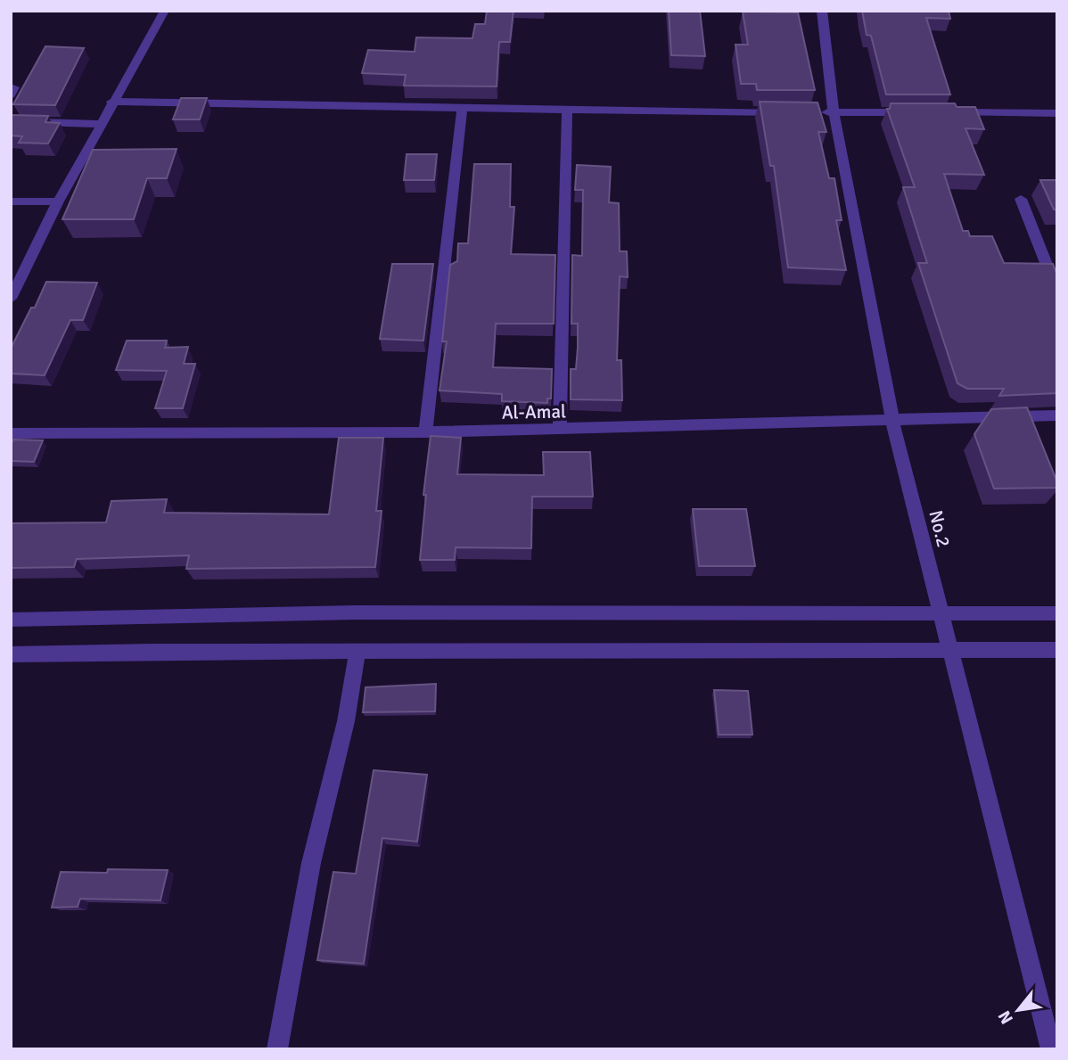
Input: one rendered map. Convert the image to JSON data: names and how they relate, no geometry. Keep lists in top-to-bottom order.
{
  "streets": {
    "street": ["Al-Amal", "No.2"]
  },
  "crossings": [
    ["Al-Amal", "No.2"]
  ],
  "north": "bottom left"
}
